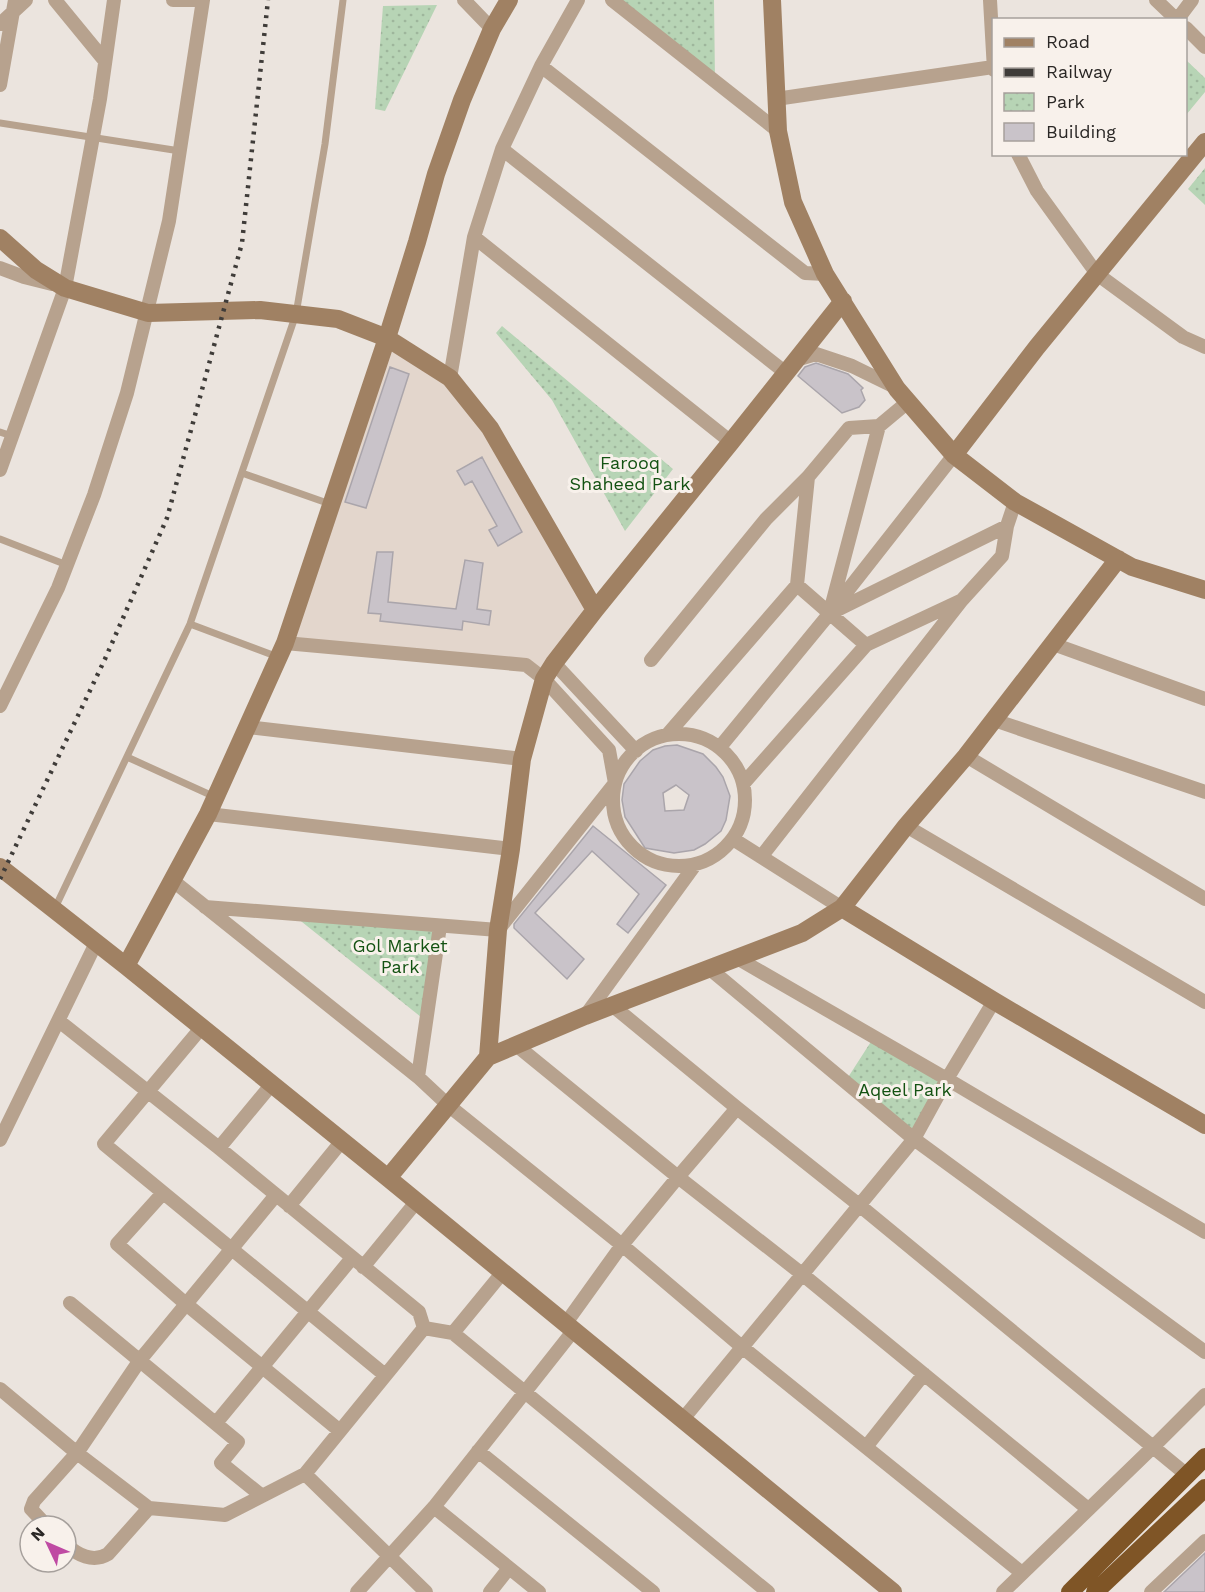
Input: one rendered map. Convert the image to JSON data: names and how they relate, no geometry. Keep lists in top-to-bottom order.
{
  "parks": ["Farooq Shaheed Park", "Gol Market Park", "Aqeel Park"],
  "legend": [
    "Road",
    "Railway",
    "Park",
    "Building"
  ],
  "north": "top left"
}
